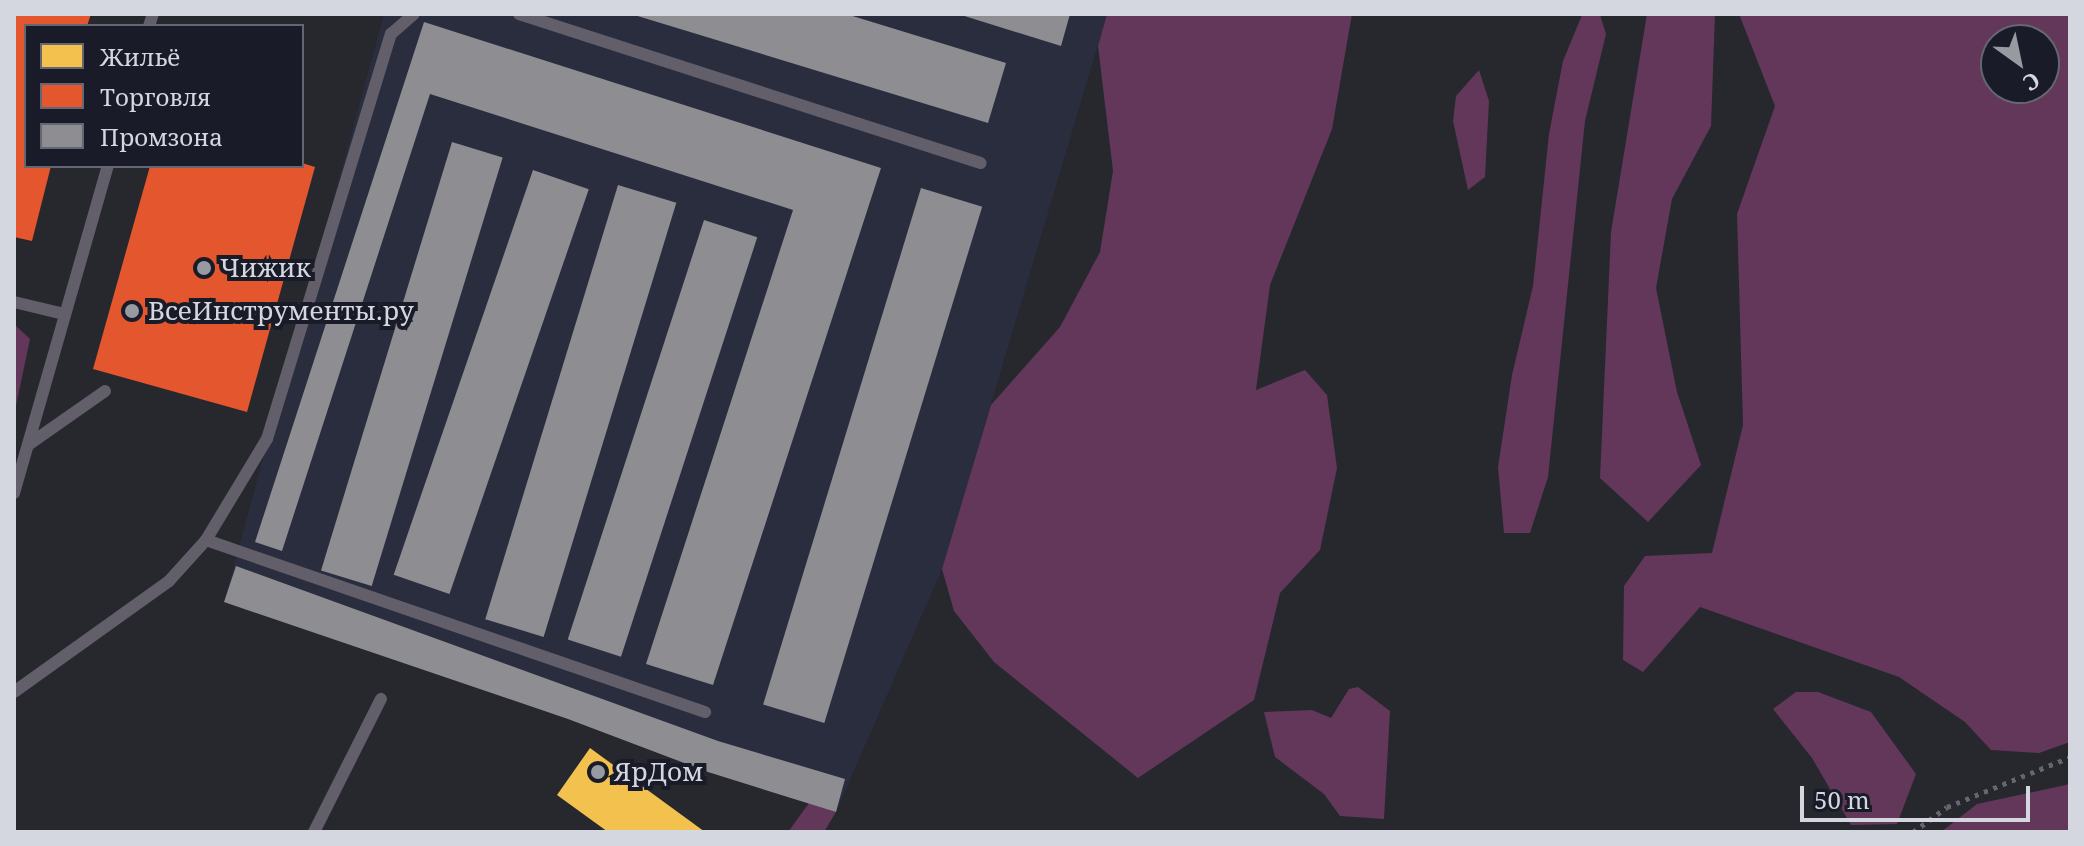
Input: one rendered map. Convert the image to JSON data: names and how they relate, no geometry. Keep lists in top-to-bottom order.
{
  "places": ["Чижик", "ВсеИнструменты.ру", "ЯрДом"],
  "legend": ["Жильё", "Торговля", "Промзона"],
  "scale_bar": "50 m",
  "north": "bottom right"
}
